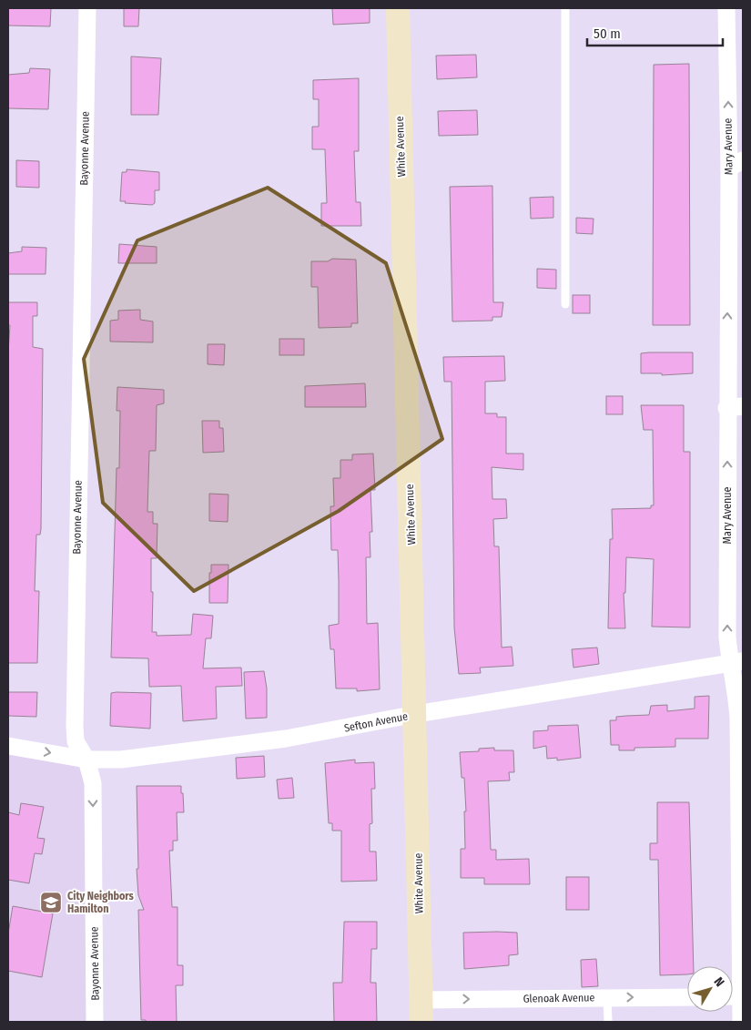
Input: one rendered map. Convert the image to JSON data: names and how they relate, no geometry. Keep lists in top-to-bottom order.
{
  "streets": {
    "street": [
      "White Avenue",
      "Mary Avenue",
      "Bayonne Avenue",
      "Sefton Avenue",
      "Glenoak Avenue"
    ]
  },
  "crossings": [
    ["White Avenue", "Sefton Avenue"],
    ["White Avenue", "Glenoak Avenue"],
    ["Mary Avenue", "Sefton Avenue"],
    ["Bayonne Avenue", "Sefton Avenue"]
  ],
  "one_way": ["Mary Avenue", "Glenoak Avenue"],
  "places": {
    "school or university": ["City Neighbors Hamilton"]
  },
  "scale_bar": "50 m",
  "north": "top right"
}
